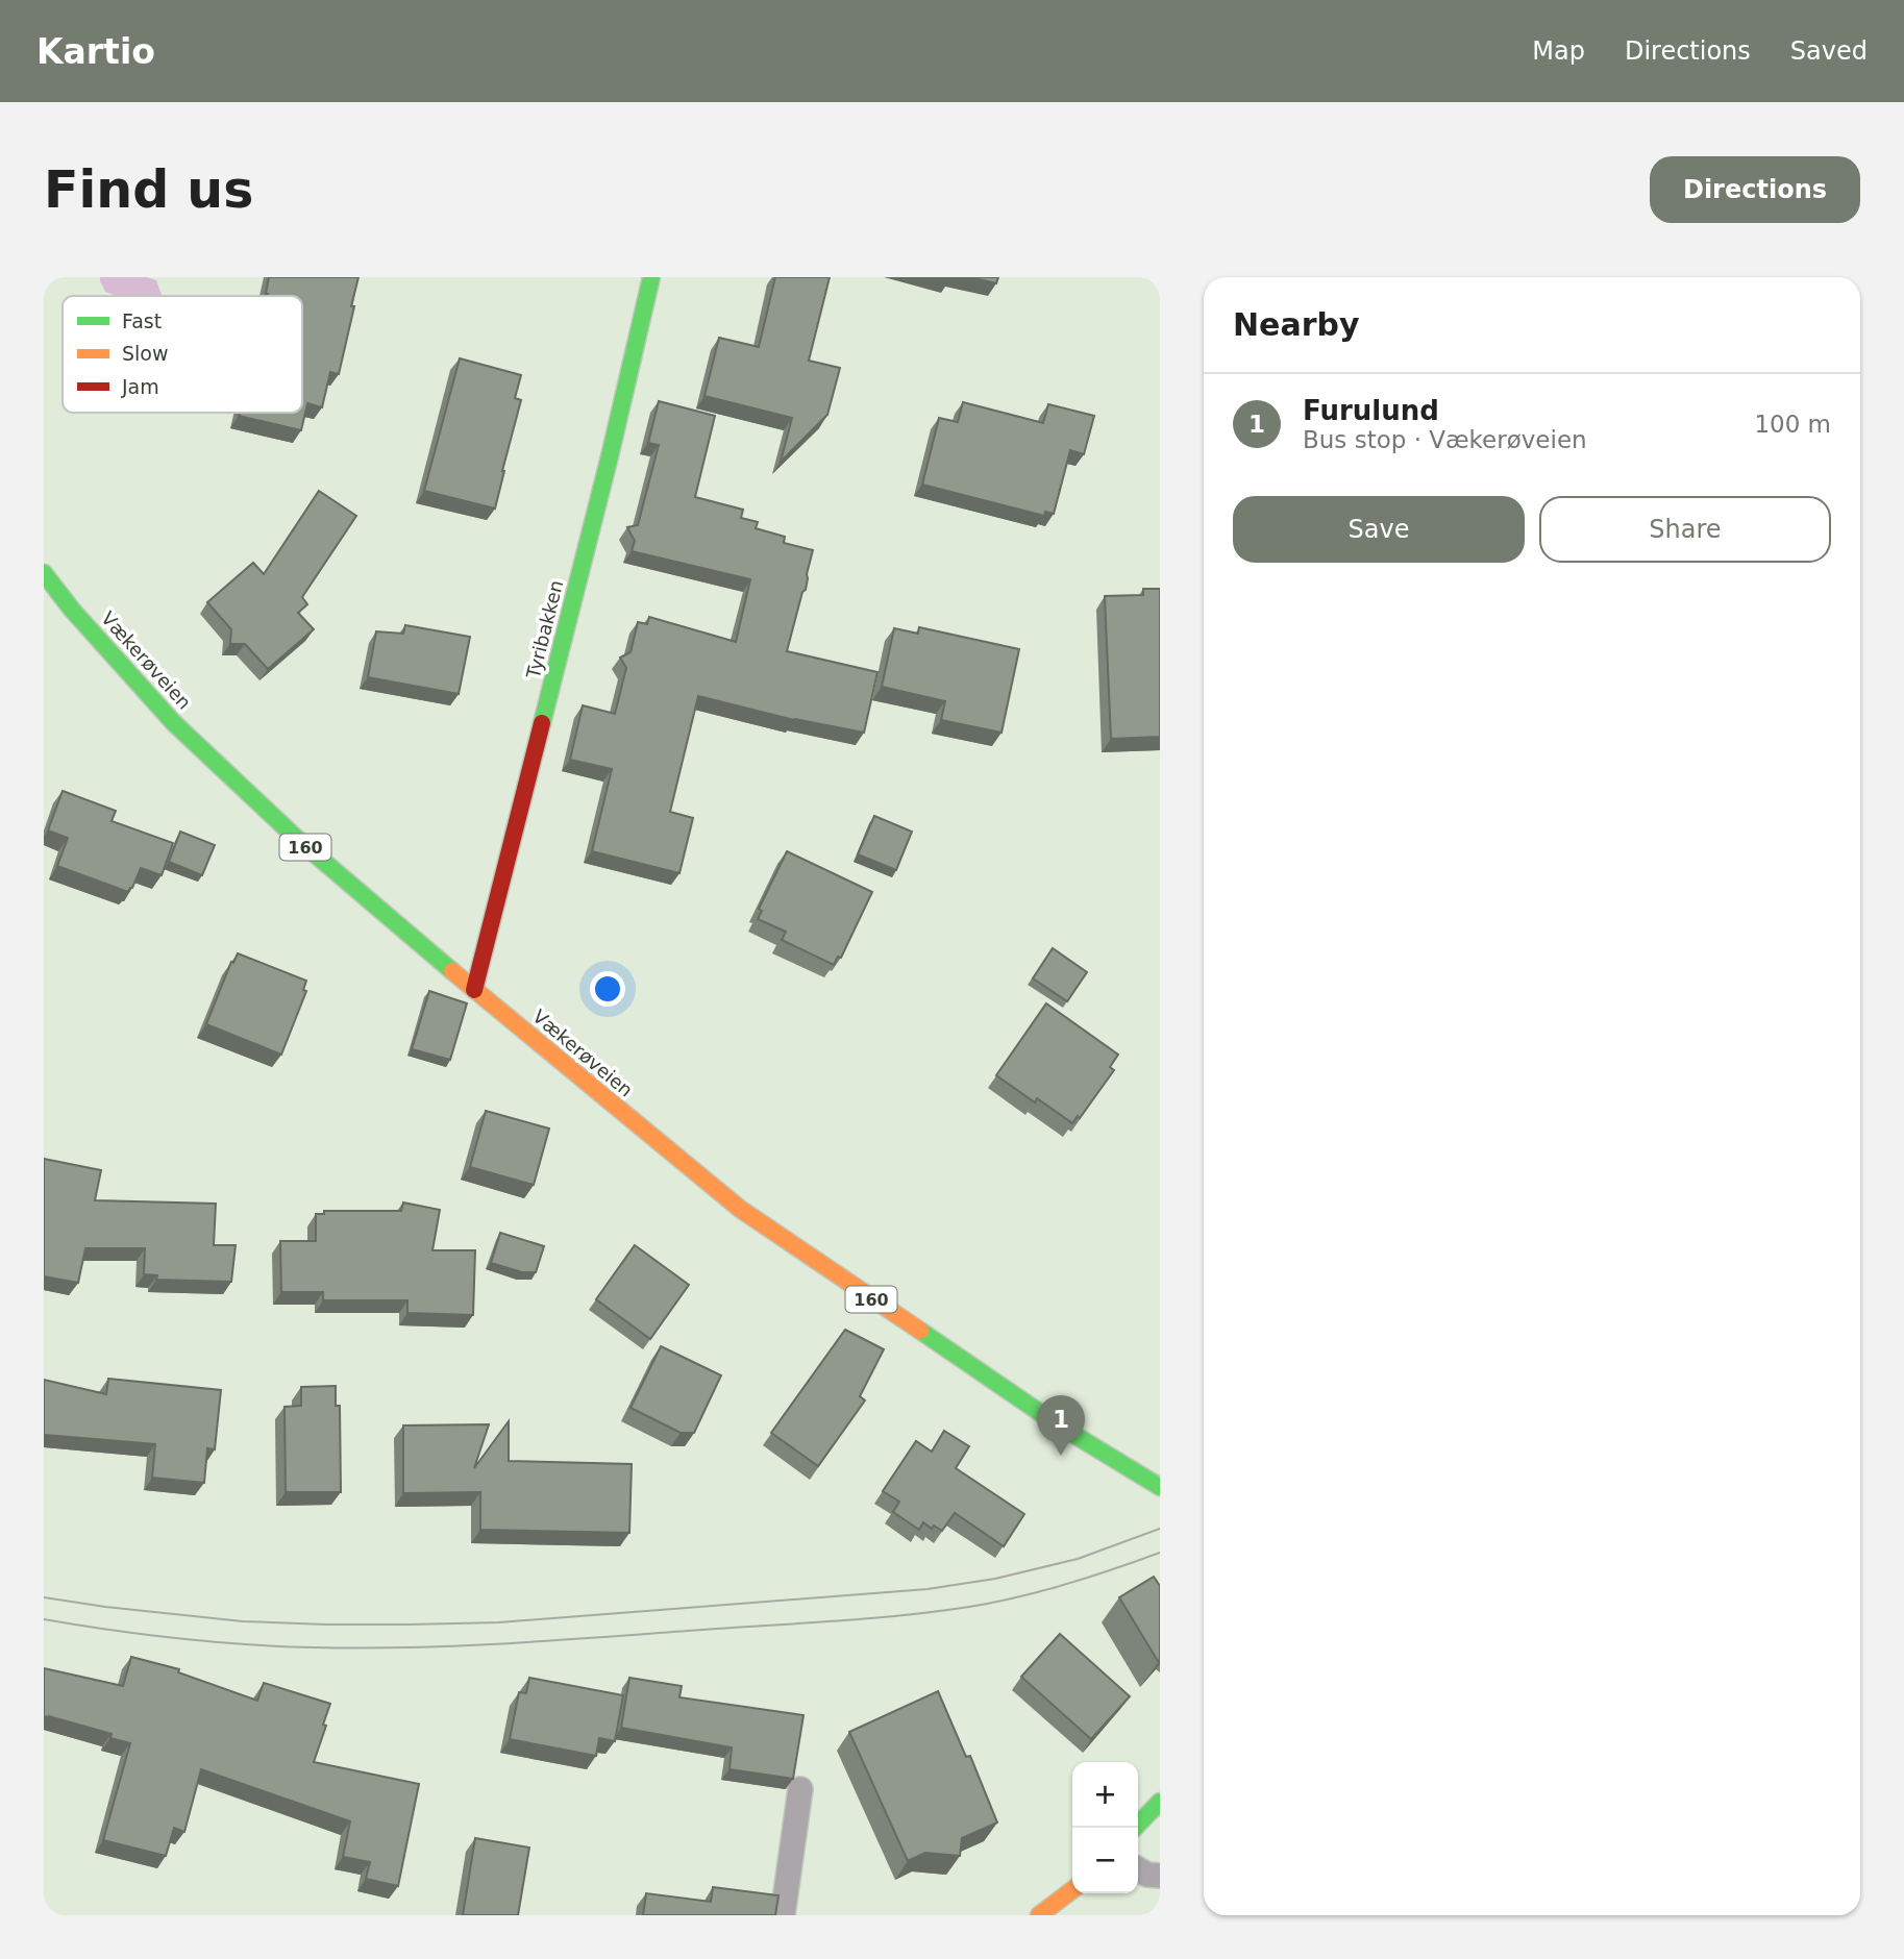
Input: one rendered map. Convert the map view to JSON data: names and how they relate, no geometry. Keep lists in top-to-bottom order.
{
  "streets": {
    "main road": ["Tyribakken", "Vækerøveien", "160"]
  },
  "crossings": [
    ["Tyribakken", "Vækerøveien"]
  ],
  "legend": ["Fast", "Slow", "Jam"],
  "page": {
    "header": "Kartio",
    "nav": ["Map", "Directions", "Saved"],
    "buttons": [
      "Directions",
      ["Save", "Share"]
    ],
    "title": "Find us",
    "heading": "Nearby",
    "list": [
      {
        "mark": "1",
        "name": "Furulund",
        "note": "Bus stop · Vækerøveien",
        "value": "100 m"
      }
    ],
    "pins": "1",
    "map_buttons": ["+", "−"]
  }
}
